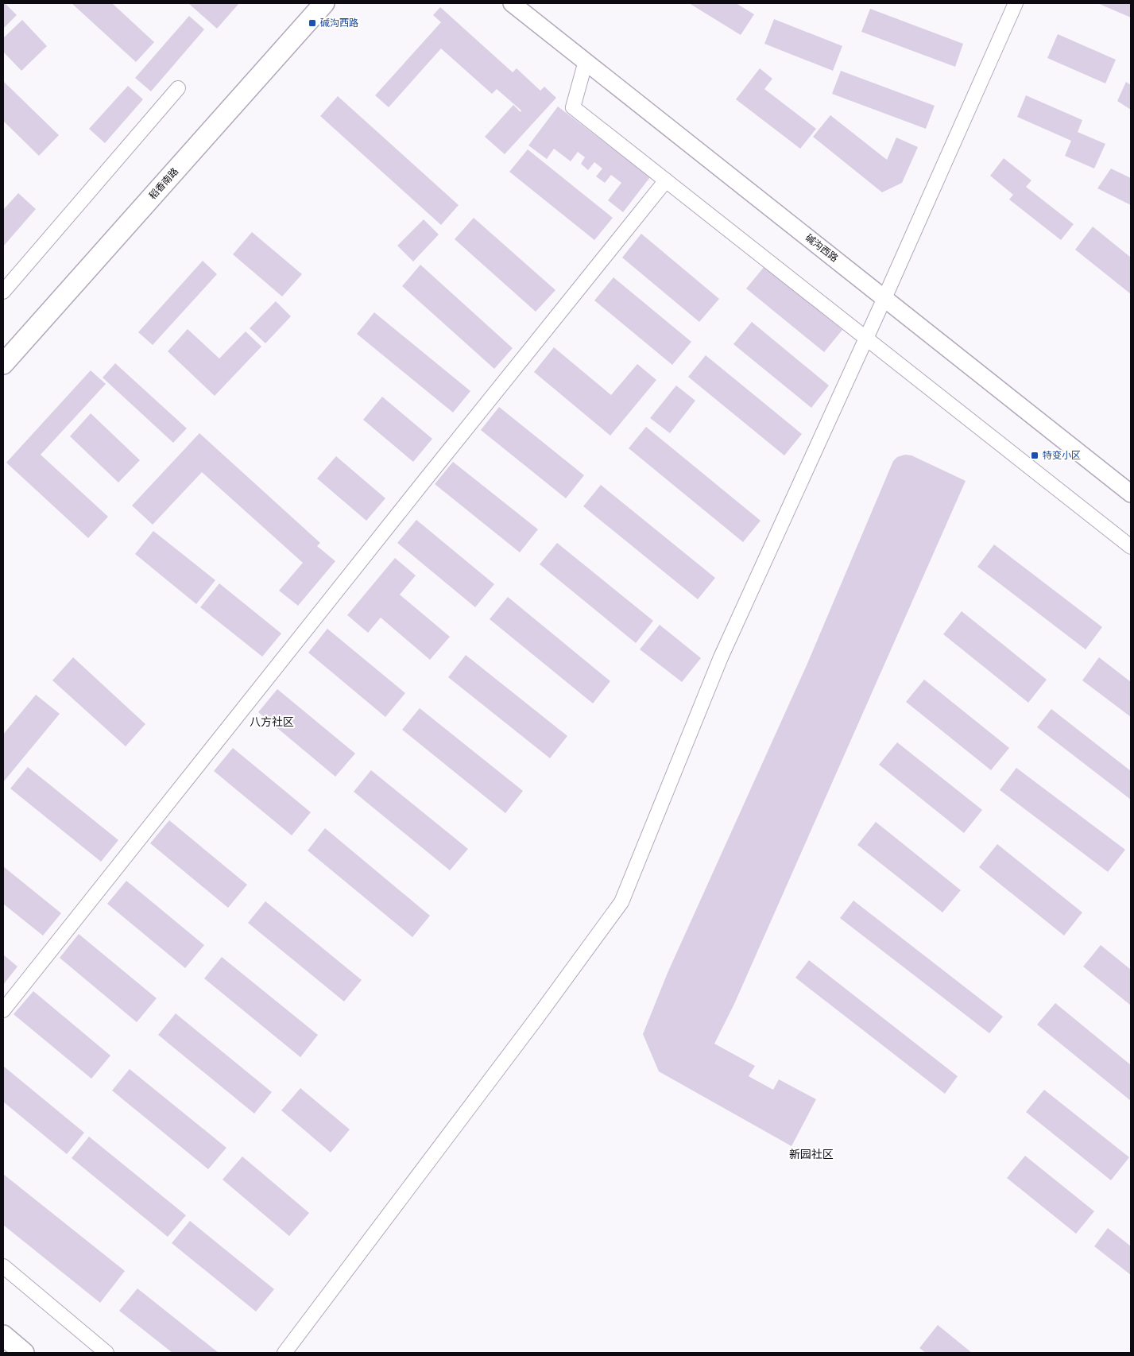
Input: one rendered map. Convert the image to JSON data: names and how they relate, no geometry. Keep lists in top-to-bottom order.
{
  "streets": {
    "main road": ["稻香南路"],
    "street": ["碱沟西路"]
  },
  "districts": ["八方社区", "新园社区"],
  "places": {
    "transit": ["碱沟西路", "特变小区"]
  }
}
